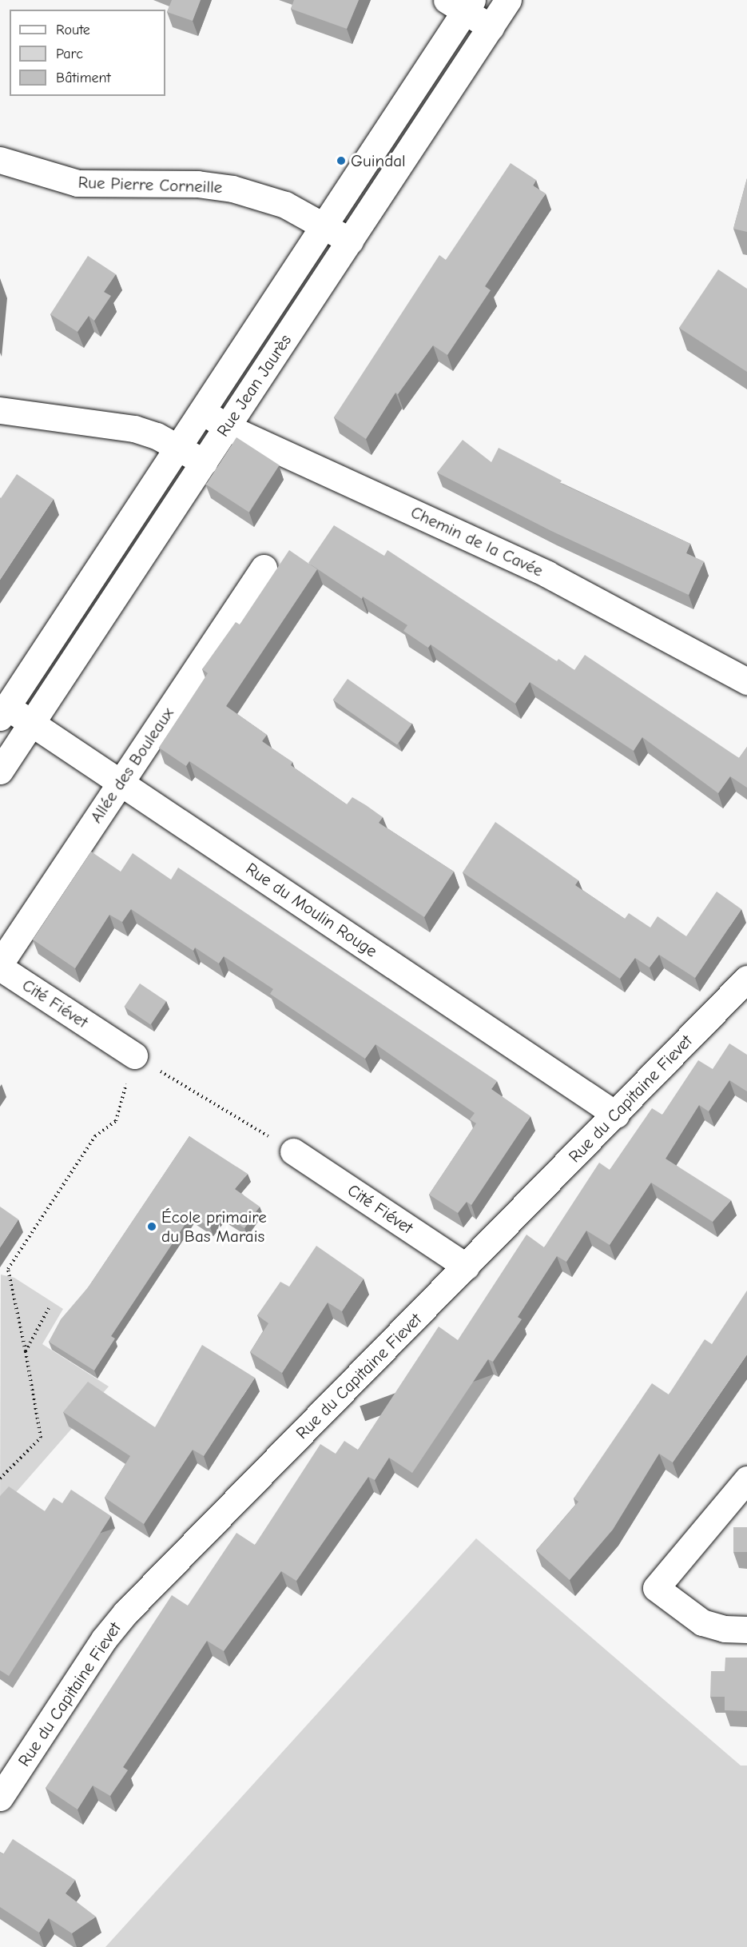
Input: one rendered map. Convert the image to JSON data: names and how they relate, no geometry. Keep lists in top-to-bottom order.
{
  "streets": {
    "street": [
      "Rue Pierre Corneille",
      "Rue Jean Jaurès",
      "Chemin de la Cavée",
      "Allée des Bouleaux",
      "Rue du Moulin Rouge",
      "Cité Fiévet",
      "Rue du Capitaine Fievet"
    ]
  },
  "crossings": [
    ["Rue Pierre Corneille", "Rue Jean Jaurès"],
    ["Rue Jean Jaurès", "Chemin de la Cavée"],
    ["Rue Jean Jaurès", "Rue du Moulin Rouge"],
    ["Allée des Bouleaux", "Rue du Moulin Rouge"],
    ["Rue du Moulin Rouge", "Rue du Capitaine Fievet"],
    ["Cité Fiévet", "Rue du Capitaine Fievet"]
  ],
  "places": ["Guindal", "École primaire du Bas Marais"],
  "legend": ["Route", "Parc", "Bâtiment"]
}
